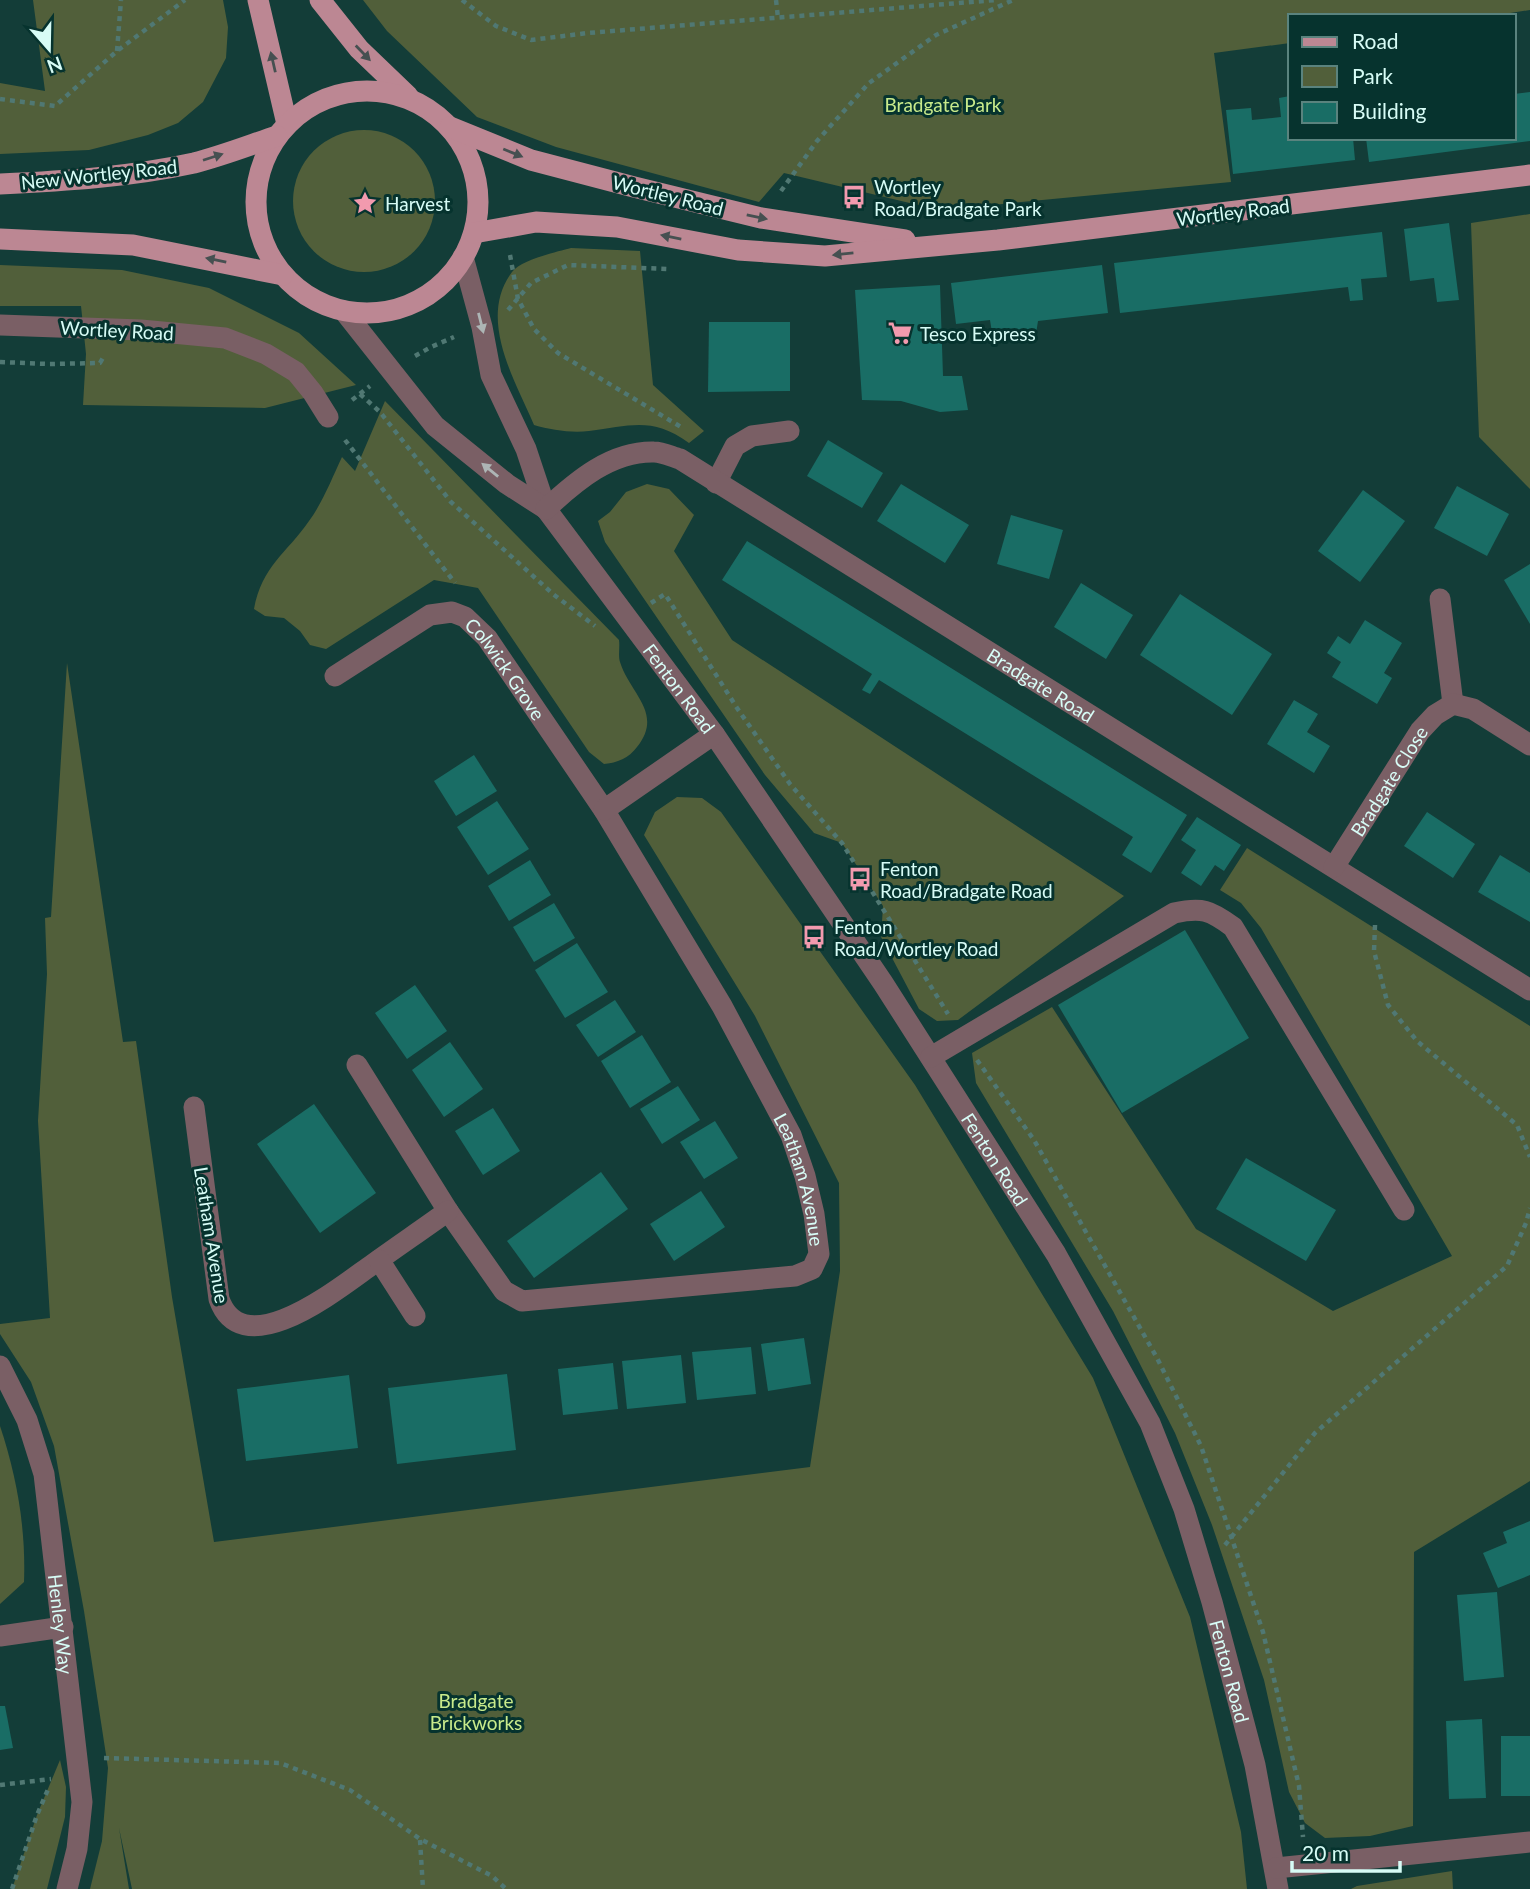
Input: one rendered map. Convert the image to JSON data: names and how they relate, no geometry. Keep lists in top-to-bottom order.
{
  "streets": {
    "main road": ["New Wortley Road", "Wortley Road"],
    "street": [
      "Colwick Grove",
      "Bradgate Road",
      "Fenton Road",
      "Bradgate Close",
      "Leatham Avenue",
      "Henley Way"
    ]
  },
  "crossings": [
    ["New Wortley Road", "Wortley Road"],
    ["New Wortley Road", "Fenton Road"],
    ["Wortley Road", "Fenton Road"],
    ["Colwick Grove", "Leatham Avenue"],
    ["Bradgate Road", "Fenton Road"],
    ["Bradgate Road", "Bradgate Close"]
  ],
  "parks": ["Bradgate Park", "Bradgate Brickworks"],
  "places": {
    "bus stop": ["Wortley Road/Bradgate Park", "Fenton Road/Bradgate Road", "Fenton Road/Wortley Road"],
    "place": ["Harvest"],
    "supermarket": ["Tesco Express"]
  },
  "legend": ["Road", "Park", "Building"],
  "scale_bar": "20 m",
  "north": "bottom"
}
